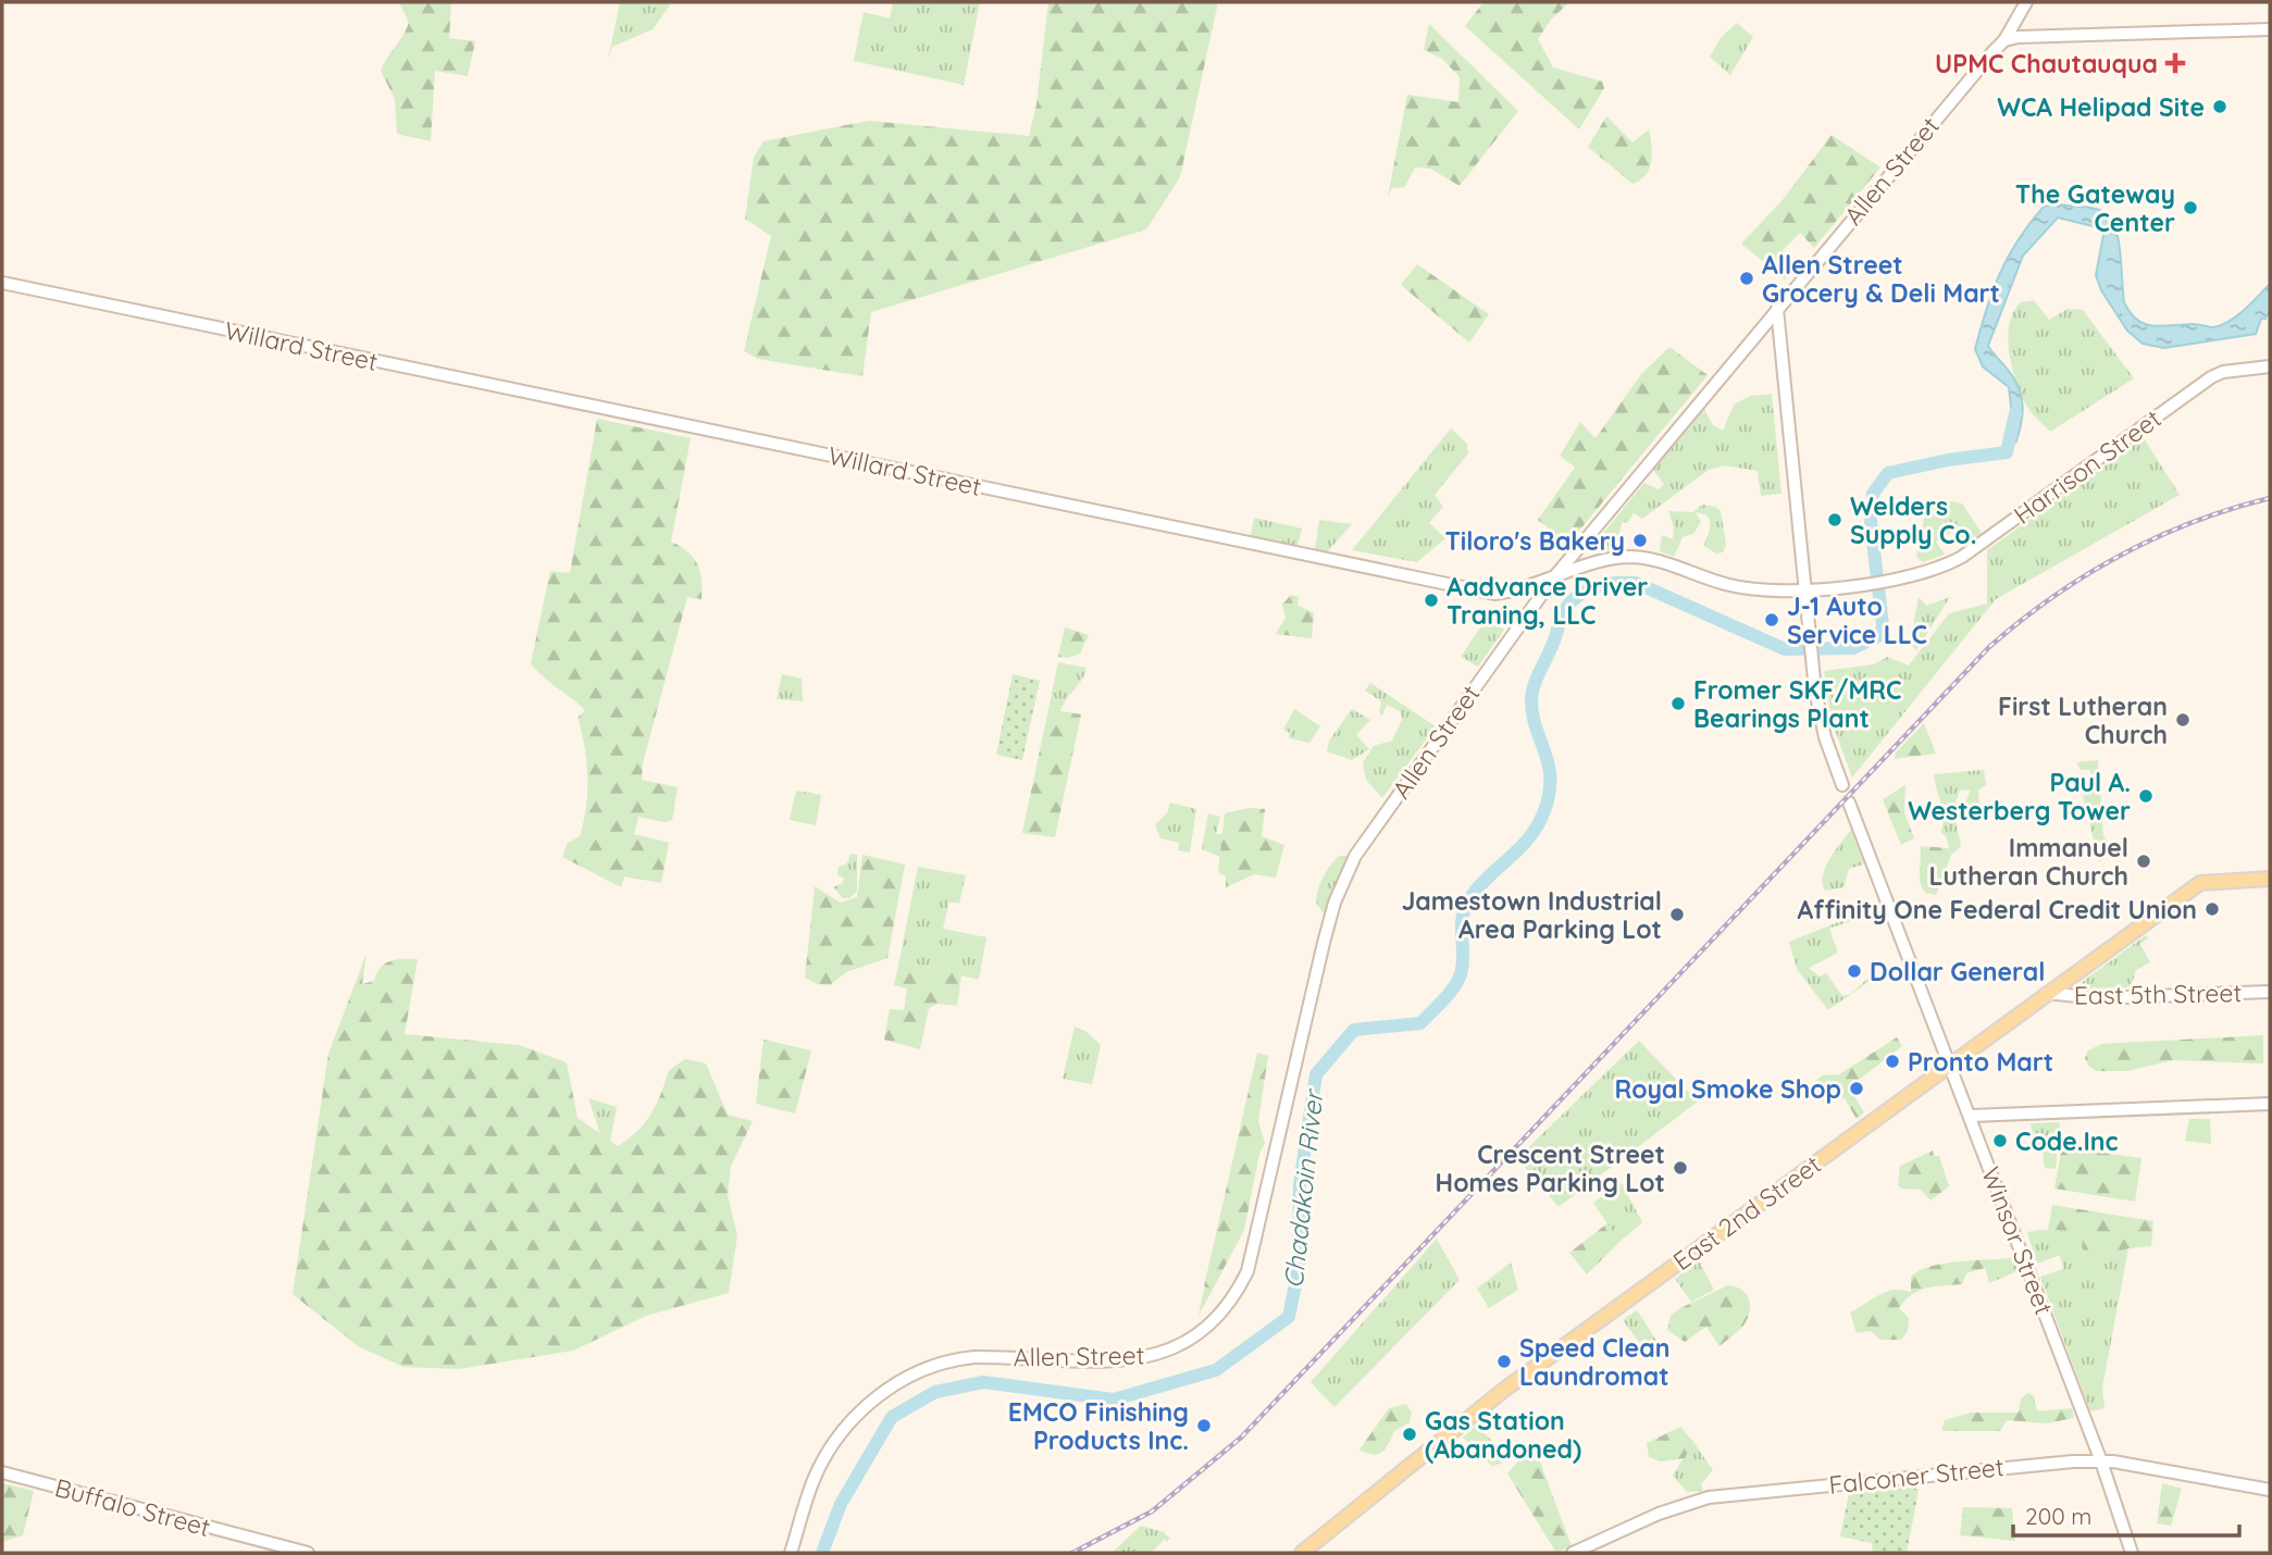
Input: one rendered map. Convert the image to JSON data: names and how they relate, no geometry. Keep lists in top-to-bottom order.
{
  "streets": {
    "main road": ["East 2nd Street"],
    "street": [
      "Allen Street",
      "Willard Street",
      "Harrison Street",
      "East 5th Street",
      "Winsor Street",
      "Falconer Street",
      "Buffalo Street"
    ]
  },
  "crossings": [
    ["Allen Street", "Willard Street"],
    ["Willard Street", "Harrison Street"],
    ["East 5th Street", "East 2nd Street"],
    ["East 2nd Street", "Winsor Street"],
    ["Winsor Street", "Falconer Street"]
  ],
  "water": ["Chadakoin River"],
  "places": {
    "health": ["UPMC Chautauqua"],
    "other": [
      "WCA Helipad Site",
      "The Gateway Center",
      "Allen Street Grocery & Deli Mart",
      "Welders Supply Co.",
      "Tiloro's Bakery",
      "Aadvance Driver Traning, LLC",
      "J-1 Auto Service LLC",
      "Fromer SKF/MRC Bearings Plant",
      "First Lutheran Church",
      "Paul A. Westerberg Tower",
      "Immanuel Lutheran Church",
      "Affinity One Federal Credit Union",
      "Jamestown Industrial Area Parking Lot",
      "Dollar General",
      "Pronto Mart",
      "Royal Smoke Shop",
      "Code.Inc",
      "Crescent Street Homes Parking Lot",
      "Speed Clean Laundromat",
      "EMCO Finishing Products Inc.",
      "Gas Station (Abandoned)"
    ]
  },
  "scale_bar": "200 m"
}
